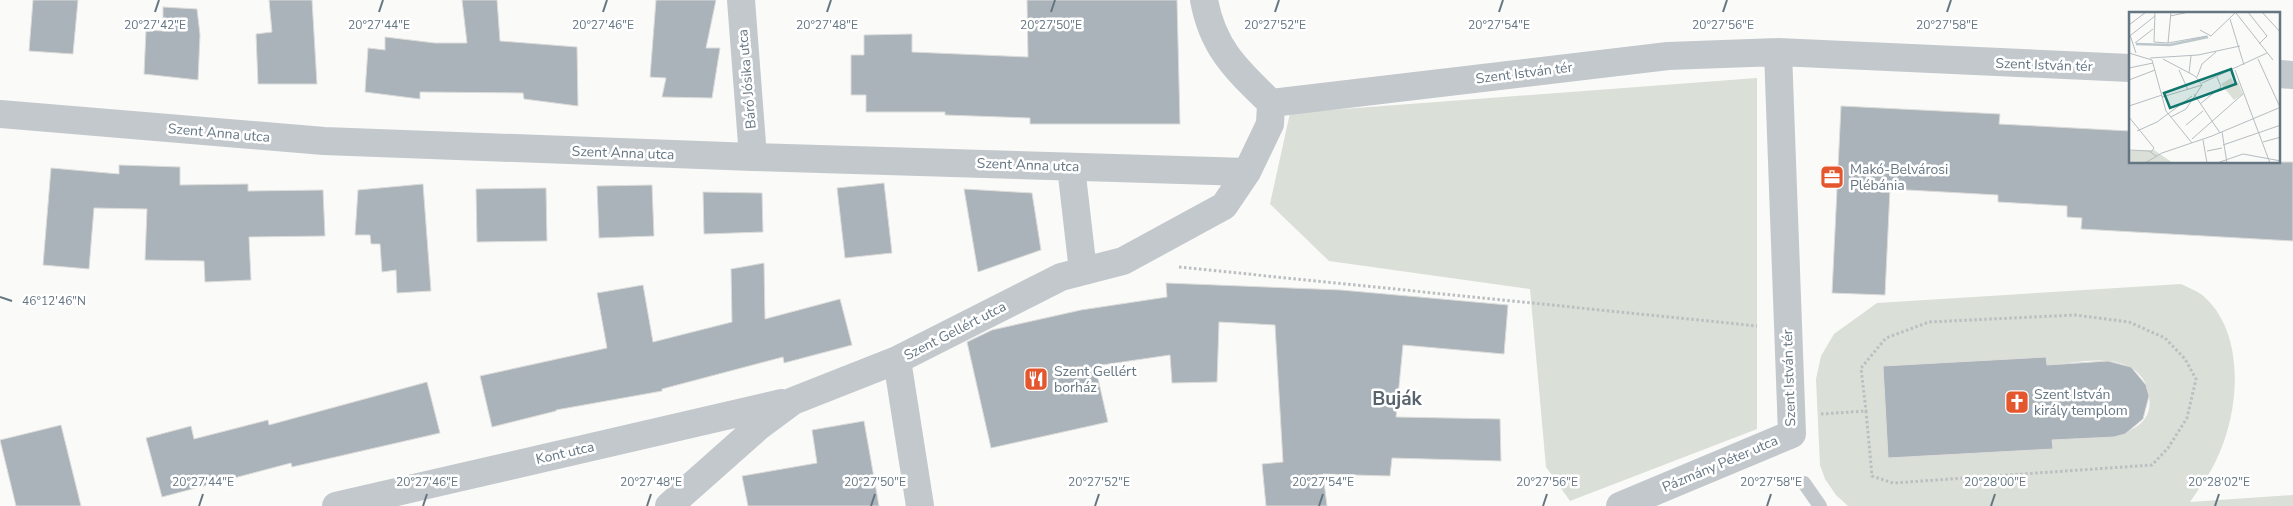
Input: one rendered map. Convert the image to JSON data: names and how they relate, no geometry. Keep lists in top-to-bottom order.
{
  "streets": {
    "street": [
      "Szent István tér",
      "Báró Jósika utca",
      "Szent Anna utca",
      "Szent Gellért utca",
      "Kont utca",
      "Pázmány Péter utca"
    ]
  },
  "crossings": [
    ["Szent István tér", "Szent Gellért utca"],
    ["Szent István tér", "Pázmány Péter utca"],
    ["Báró Jósika utca", "Szent Anna utca"],
    ["Szent Anna utca", "Szent Gellért utca"],
    ["Szent Gellért utca", "Kont utca"]
  ],
  "districts": ["Buják"],
  "places": {
    "office": ["Makó-Belvárosi Plébánia"],
    "restaurant": ["Szent Gellért borház"],
    "church": ["Szent István király templom"]
  },
  "coordinates": [
    "20°27'54\"E",
    "20°27'58\"E",
    "20°27'42\"E",
    "20°27'44\"E",
    "20°27'46\"E",
    "20°27'48\"E",
    "20°27'50\"E",
    "20°27'52\"E",
    "20°27'56\"E",
    "46°12'46\"N",
    "20°28'00\"E",
    "20°28'02\"E"
  ]
}
